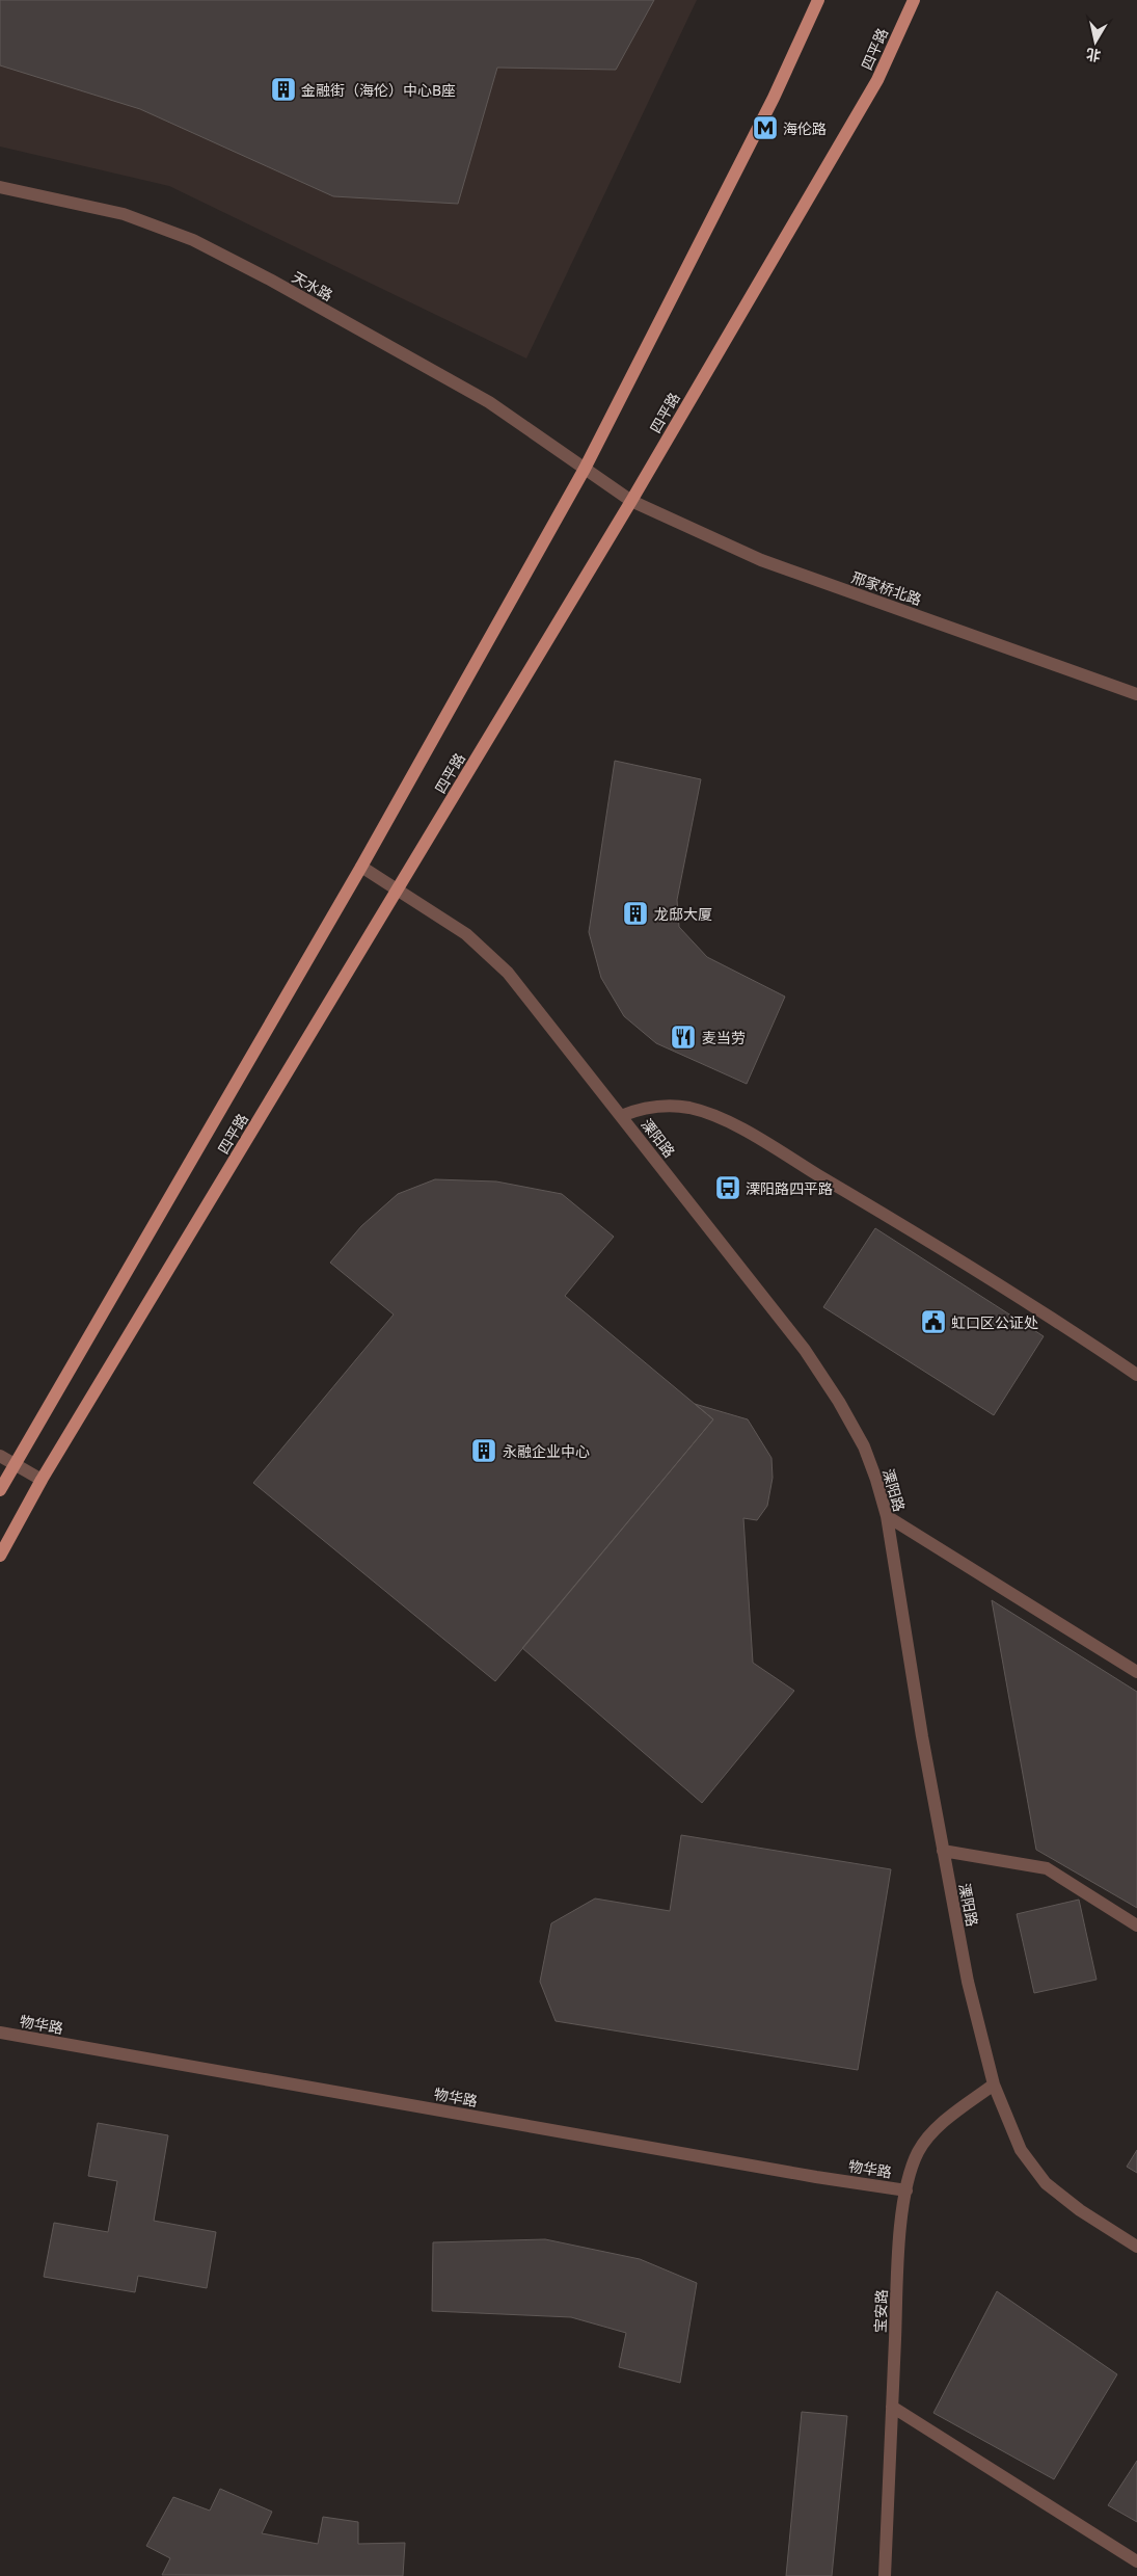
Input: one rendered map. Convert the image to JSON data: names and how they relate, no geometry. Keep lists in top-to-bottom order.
{
  "streets": {
    "main road": ["四平路"],
    "street": [
      "天水路",
      "邢家桥北路",
      "溧阳路",
      "物华路",
      "宝安路"
    ]
  },
  "crossings": [
    ["四平路", "天水路"],
    ["四平路", "邢家桥北路"],
    ["四平路", "溧阳路"],
    ["天水路", "邢家桥北路"],
    ["溧阳路", "宝安路"],
    ["物华路", "宝安路"]
  ],
  "places": {
    "building": ["金融街（海伦）中心B座", "龙邸大厦", "永融企业中心"],
    "metro station": ["海伦路"],
    "restaurant": ["麦当劳"],
    "bus stop": ["溧阳路四平路"],
    "public building": ["虹口区公证处"]
  },
  "north": "bottom"
}
